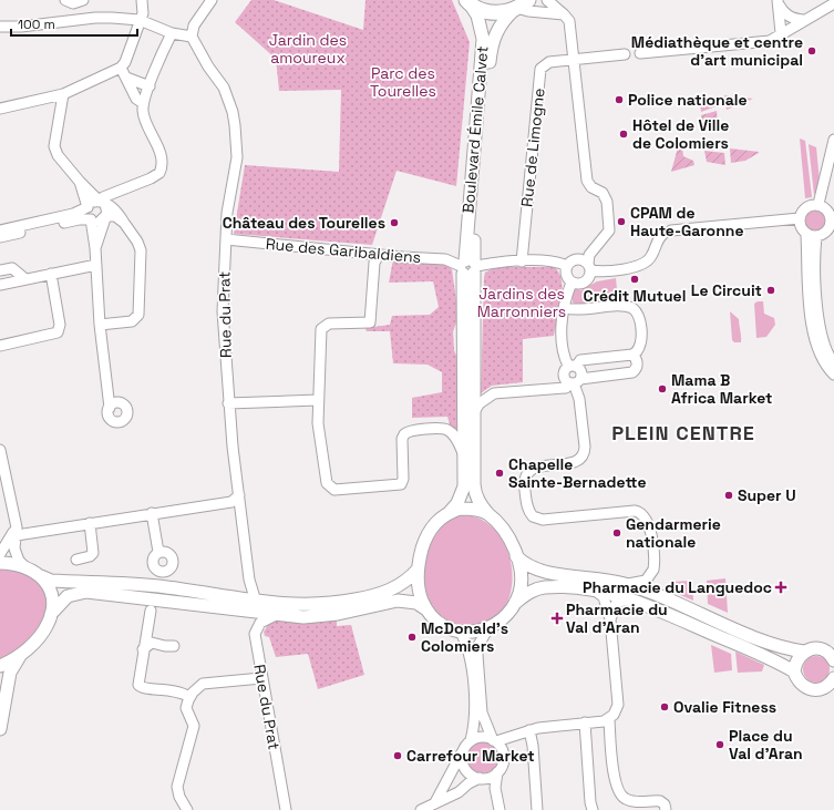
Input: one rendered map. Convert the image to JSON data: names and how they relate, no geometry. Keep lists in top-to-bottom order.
{
  "streets": {
    "street": [
      "Boulevard Émile Calvet",
      "Rue de Limogne",
      "Rue des Garibaldiens",
      "Rue du Prat"
    ]
  },
  "crossings": [
    ["Boulevard Émile Calvet", "Rue des Garibaldiens"],
    ["Rue des Garibaldiens", "Rue du Prat"]
  ],
  "districts": ["PLEIN CENTRE"],
  "parks": ["Jardin des amoureux", "Parc des Tourelles", "Jardins des Marronniers"],
  "places": {
    "other": [
      "Médiathèque et centre d'art municipal",
      "Police nationale",
      "Hôtel de Ville de Colomiers",
      "CPAM de Haute-Garonne",
      "Château des Tourelles",
      "Crédit Mutuel",
      "Le Circuit",
      "Mama B Africa Market",
      "Chapelle Sainte-Bernadette",
      "Super U",
      "Gendarmerie nationale",
      "McDonald's Colomiers",
      "Ovalie Fitness",
      "Place du Val d'Aran",
      "Carrefour Market"
    ],
    "health": ["Pharmacie du Languedoc", "Pharmacie du Val d'Aran"]
  },
  "scale_bar": "100 m"
}
